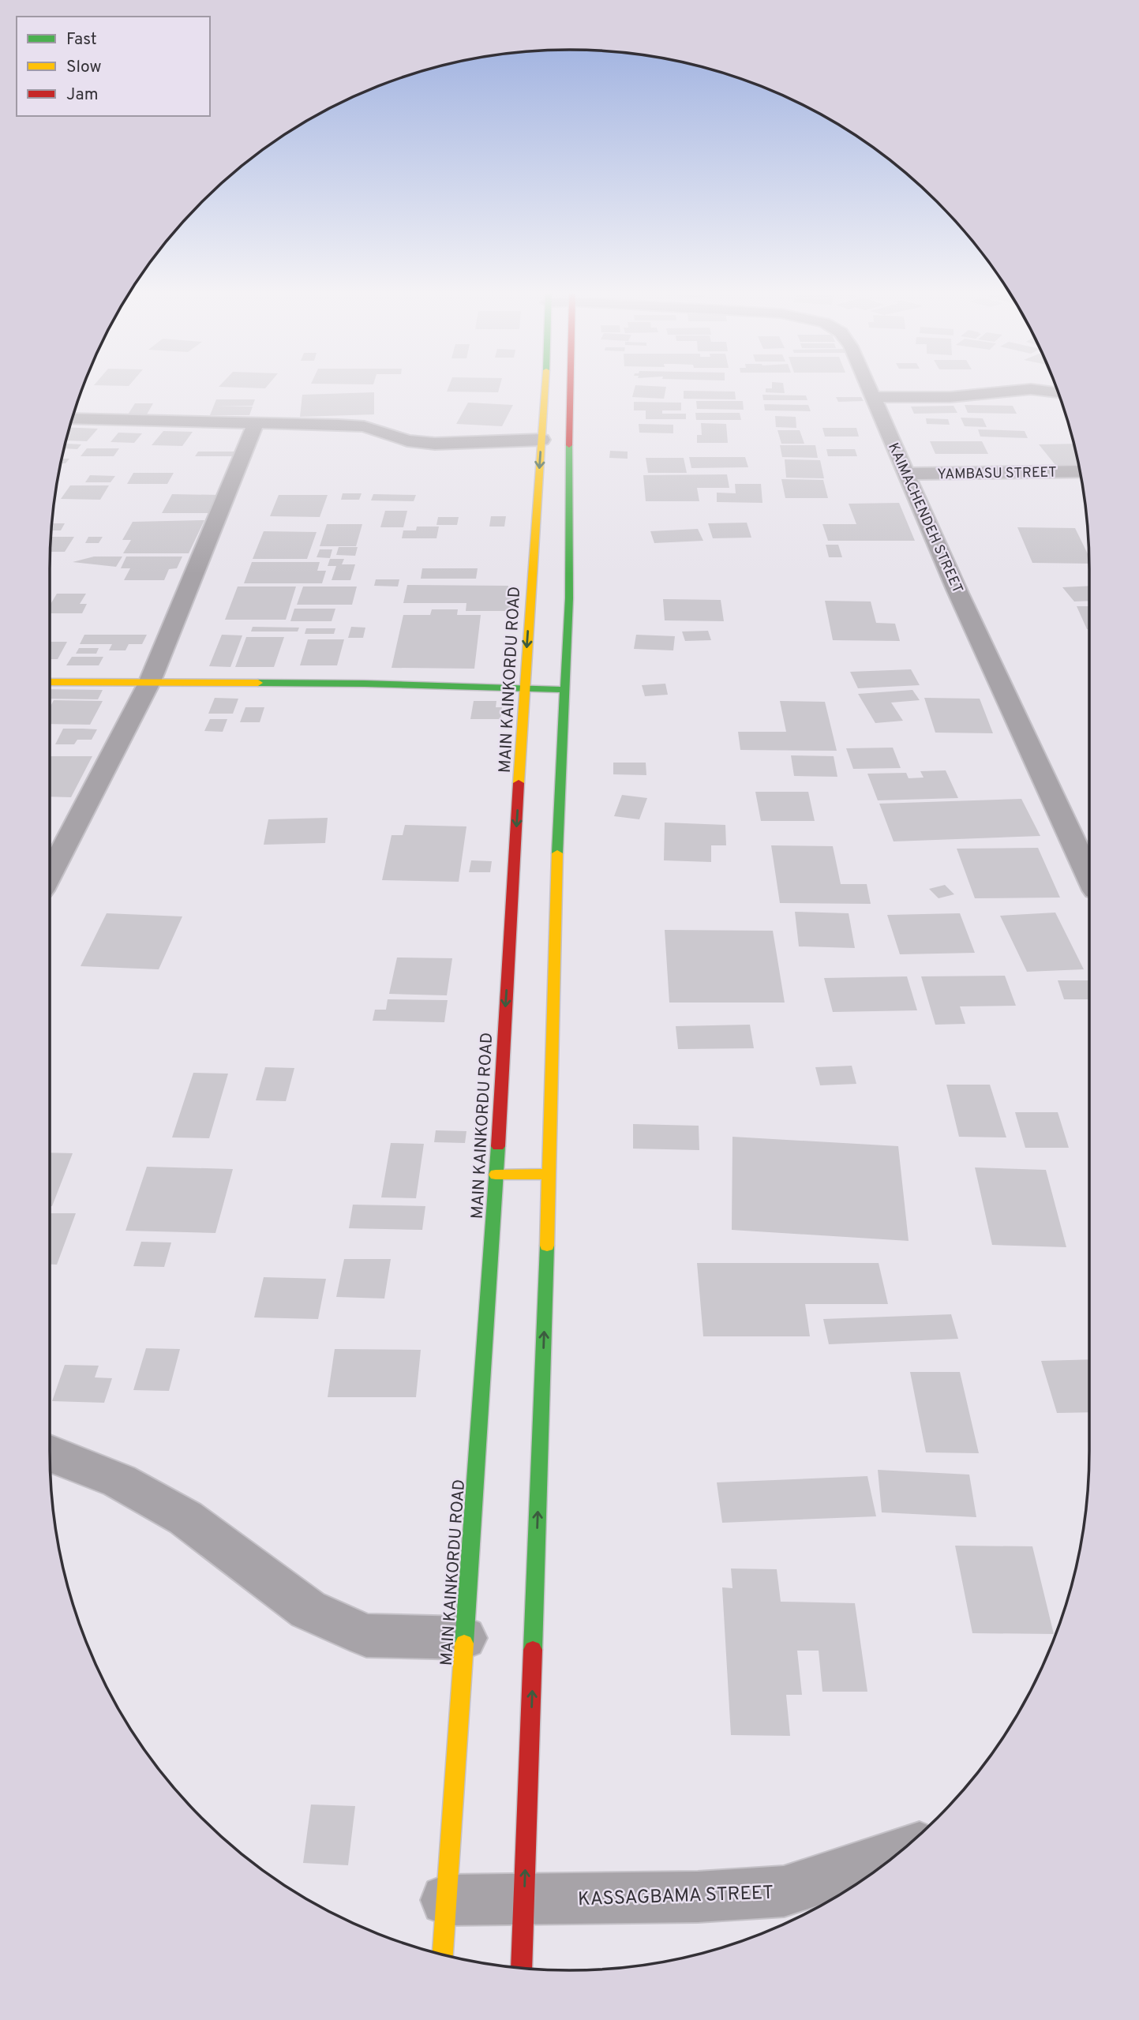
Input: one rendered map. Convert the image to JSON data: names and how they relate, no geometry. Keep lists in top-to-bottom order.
{
  "streets": {
    "main road": ["MAIN KAINKORDU ROAD"],
    "street": ["YAMBASU STREET", "KAIMACHENDEH STREET", "KASSAGBAMA STREET"]
  },
  "crossings": [
    ["YAMBASU STREET", "KAIMACHENDEH STREET"],
    ["MAIN KAINKORDU ROAD", "KASSAGBAMA STREET"]
  ],
  "legend": ["Fast", "Slow", "Jam"]
}
